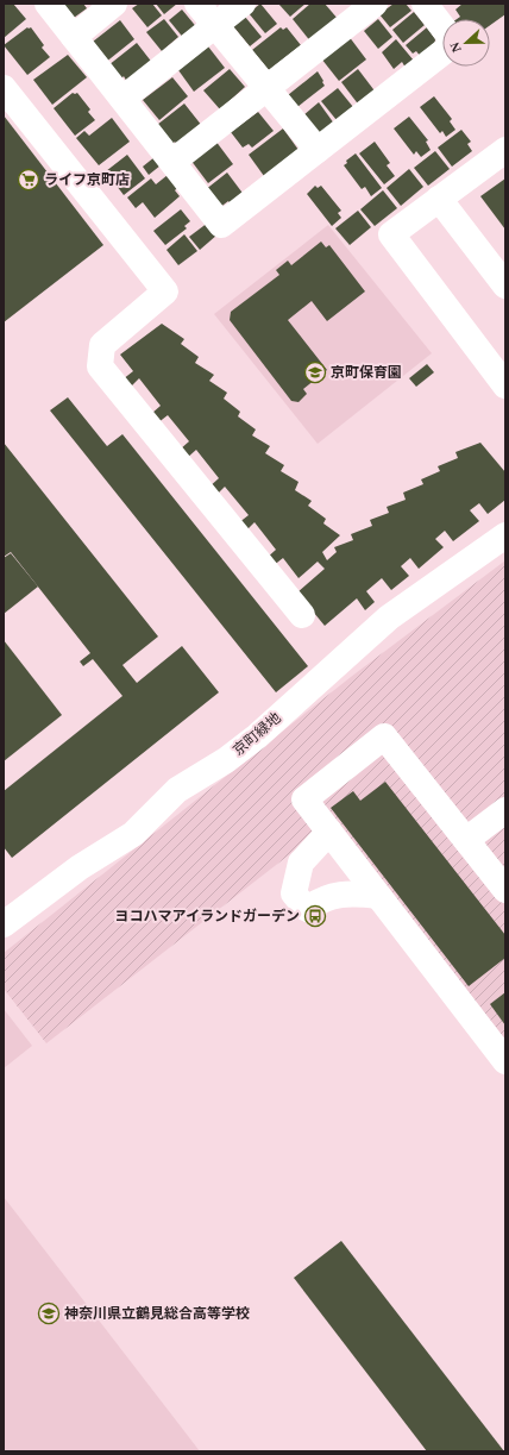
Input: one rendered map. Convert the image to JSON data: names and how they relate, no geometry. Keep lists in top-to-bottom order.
{
  "streets": {
    "street": ["京町緑地"]
  },
  "places": {
    "supermarket": ["ライフ京町店"],
    "school or university": ["京町保育園", "神奈川県立鶴見総合高等学校"],
    "bus stop": ["ヨコハマアイランドガーデン"]
  },
  "north": "left"
}
